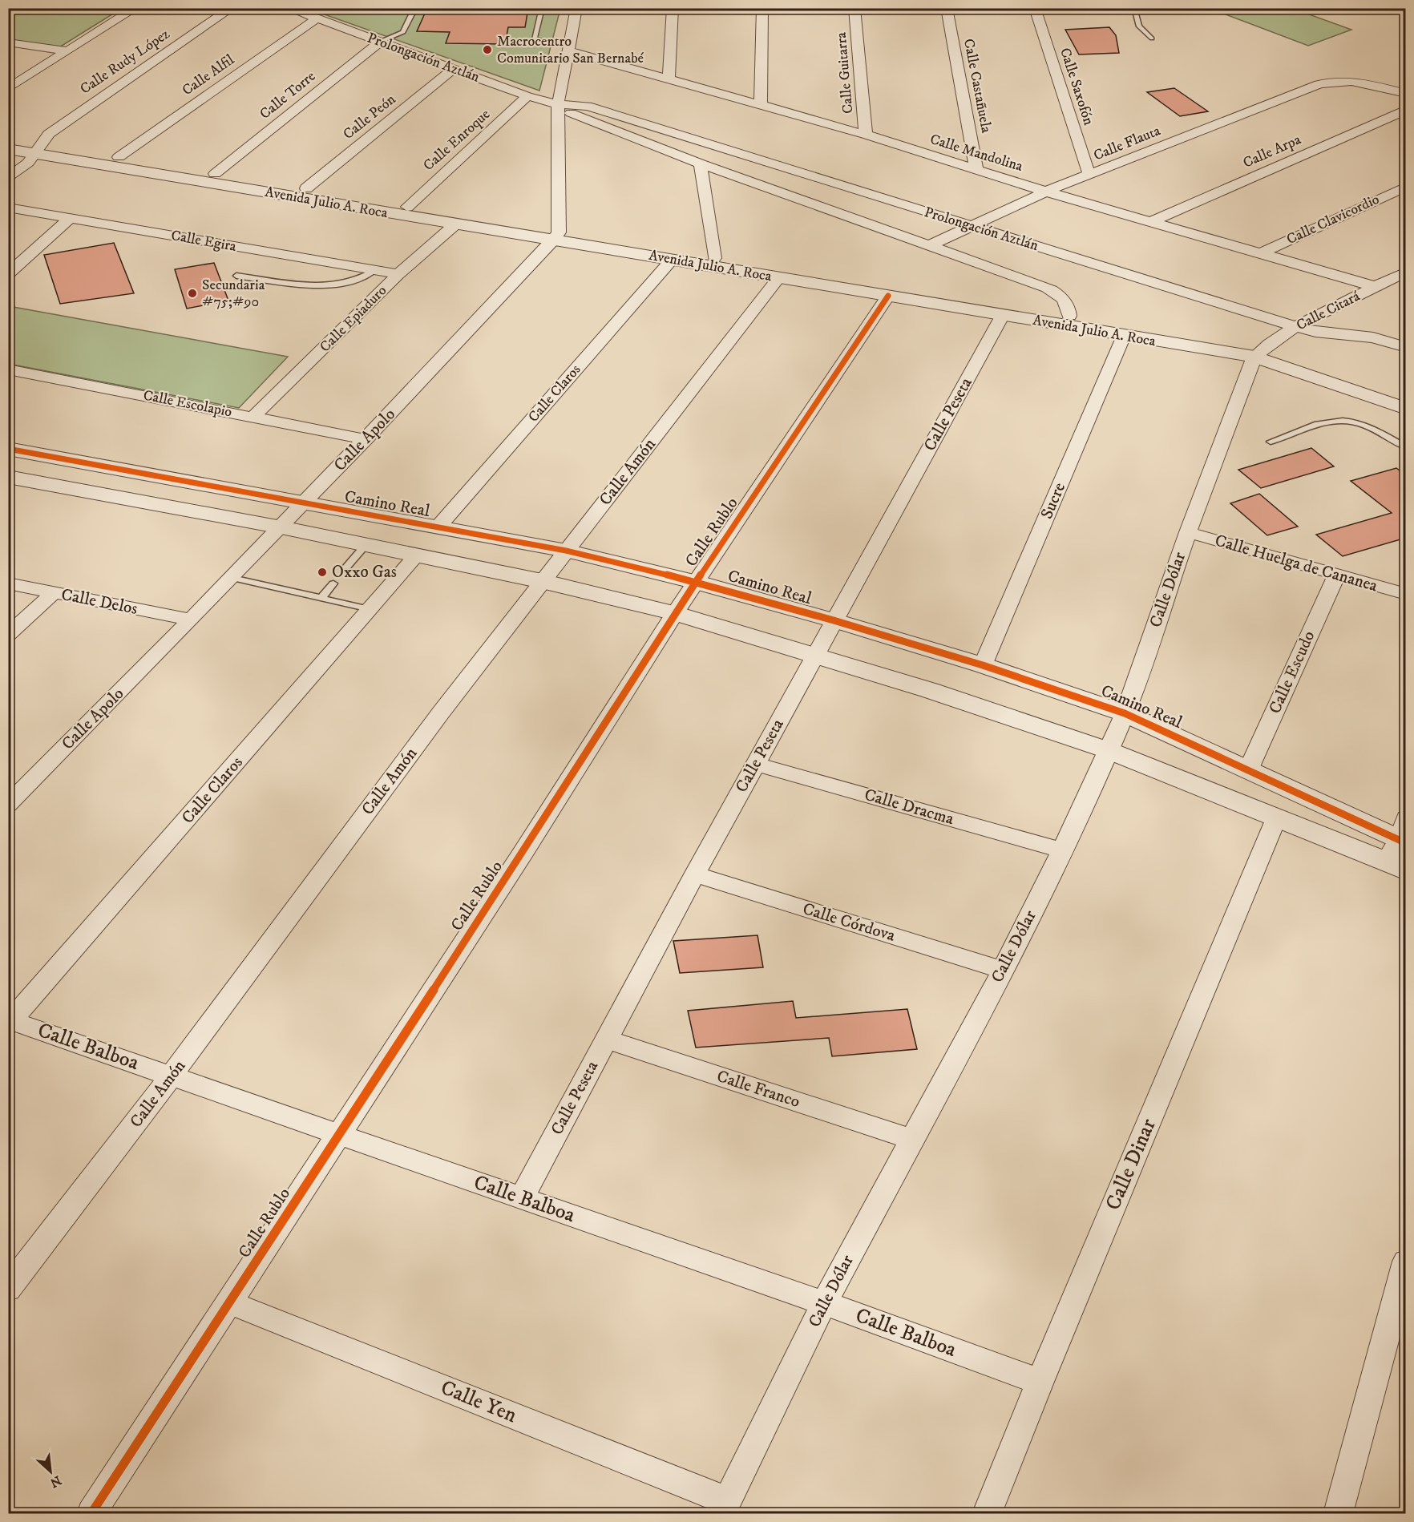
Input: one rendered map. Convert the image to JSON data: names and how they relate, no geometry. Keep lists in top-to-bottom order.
{
  "streets": {
    "street": [
      "Prolongación Aztlán",
      "Calle Rudy López",
      "Calle Guitarra",
      "Calle Alfil",
      "Calle Castañuela",
      "Calle Saxofón",
      "Calle Torre",
      "Calle Peón",
      "Calle Enroque",
      "Calle Flauta",
      "Calle Arpa",
      "Calle Mandolina",
      "Avenida Julio A. Roca",
      "Calle Clavicordio",
      "Calle Egira",
      "Calle Citará",
      "Calle Epiaduro",
      "Calle Claros",
      "Calle Escolapio",
      "Calle Peseta",
      "Calle Apolo",
      "Calle Amón",
      "Sucre",
      "Camino Real",
      "Calle Rublo",
      "Calle Huelga de Cananea",
      "Calle Dólar",
      "Calle Delos",
      "Calle Escudo",
      "Calle Dracma",
      "Calle Córdova",
      "Calle Balboa",
      "Calle Franco",
      "Calle Dinar",
      "Calle Yen"
    ]
  },
  "crossings": [
    ["Prolongación Aztlán", "Calle Alfil"],
    ["Prolongación Aztlán", "Calle Torre"],
    ["Prolongación Aztlán", "Calle Peón"],
    ["Prolongación Aztlán", "Calle Enroque"],
    ["Prolongación Aztlán", "Calle Flauta"],
    ["Prolongación Aztlán", "Avenida Julio A. Roca"],
    ["Prolongación Aztlán", "Calle Citará"],
    ["Calle Rudy López", "Avenida Julio A. Roca"],
    ["Calle Guitarra", "Calle Mandolina"],
    ["Calle Alfil", "Avenida Julio A. Roca"],
    ["Calle Castañuela", "Calle Mandolina"],
    ["Calle Saxofón", "Calle Flauta"],
    ["Calle Torre", "Avenida Julio A. Roca"],
    ["Calle Peón", "Avenida Julio A. Roca"],
    ["Calle Enroque", "Avenida Julio A. Roca"],
    ["Calle Flauta", "Calle Mandolina"],
    ["Calle Arpa", "Calle Mandolina"],
    ["Calle Mandolina", "Calle Clavicordio"],
    ["Calle Mandolina", "Calle Citará"],
    ["Avenida Julio A. Roca", "Calle Citará"],
    ["Avenida Julio A. Roca", "Calle Epiaduro"],
    ["Avenida Julio A. Roca", "Calle Claros"],
    ["Avenida Julio A. Roca", "Calle Peseta"],
    ["Avenida Julio A. Roca", "Calle Apolo"],
    ["Avenida Julio A. Roca", "Calle Amón"],
    ["Avenida Julio A. Roca", "Sucre"],
    ["Avenida Julio A. Roca", "Calle Rublo"],
    ["Avenida Julio A. Roca", "Calle Dólar"],
    ["Calle Egira", "Calle Epiaduro"],
    ["Calle Citará", "Calle Dólar"],
    ["Calle Epiaduro", "Calle Escolapio"],
    ["Calle Claros", "Camino Real"],
    ["Calle Claros", "Calle Balboa"],
    ["Calle Escolapio", "Calle Apolo"],
    ["Calle Peseta", "Camino Real"],
    ["Calle Peseta", "Calle Dracma"],
    ["Calle Peseta", "Calle Córdova"],
    ["Calle Peseta", "Calle Balboa"],
    ["Calle Peseta", "Calle Franco"],
    ["Calle Apolo", "Camino Real"],
    ["Calle Apolo", "Calle Delos"],
    ["Calle Amón", "Camino Real"],
    ["Calle Amón", "Calle Balboa"],
    ["Sucre", "Camino Real"],
    ["Camino Real", "Calle Rublo"],
    ["Camino Real", "Calle Dólar"],
    ["Camino Real", "Calle Escudo"],
    ["Calle Rublo", "Calle Balboa"],
    ["Calle Rublo", "Calle Yen"],
    ["Calle Huelga de Cananea", "Calle Dólar"],
    ["Calle Huelga de Cananea", "Calle Escudo"],
    ["Calle Dólar", "Calle Dracma"],
    ["Calle Dólar", "Calle Córdova"],
    ["Calle Dólar", "Calle Balboa"],
    ["Calle Dólar", "Calle Franco"],
    ["Calle Dólar", "Calle Yen"],
    ["Calle Balboa", "Calle Dinar"]
  ],
  "places": ["Macrocentro Comunitario San Bernabé", "Secundaria #75;#90", "Oxxo Gas"],
  "north": "bottom right"
}
